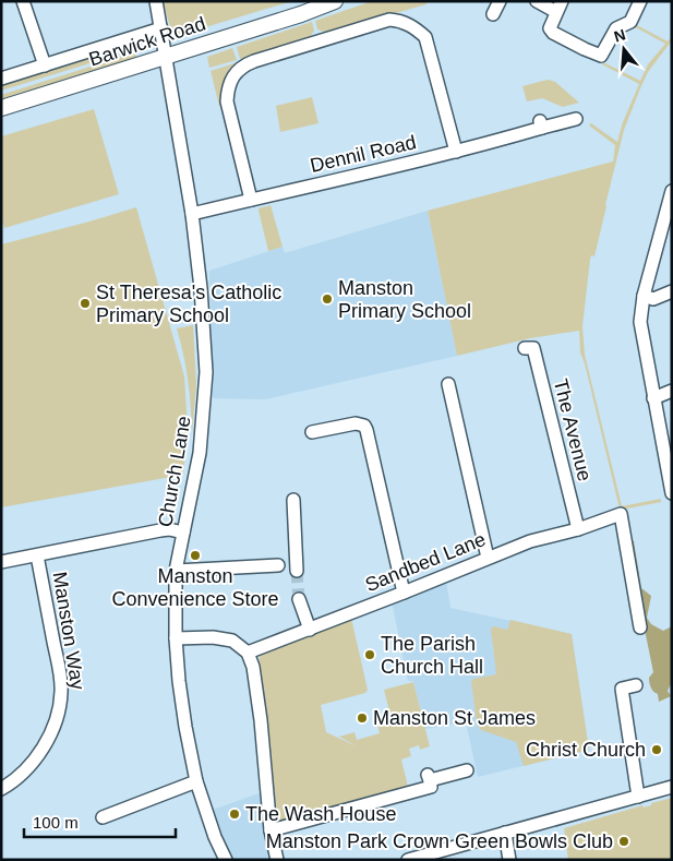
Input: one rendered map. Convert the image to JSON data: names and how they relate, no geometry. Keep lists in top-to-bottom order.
{
  "streets": {
    "street": [
      "Barwick Road",
      "Dennil Road",
      "The Avenue",
      "Church Lane",
      "Sandbed Lane",
      "Manston Way"
    ]
  },
  "crossings": [
    ["Barwick Road", "Church Lane"],
    ["Dennil Road", "Church Lane"],
    ["The Avenue", "Sandbed Lane"]
  ],
  "places": [
    "Manston Primary School",
    "St Theresa's Catholic Primary School",
    "Manston Convenience Store",
    "The Parish Church Hall",
    "Manston St James",
    "Christ Church",
    "The Wash House",
    "Manston Park Crown Green Bowls Club"
  ],
  "scale_bar": "100 m",
  "north": "top"
}
